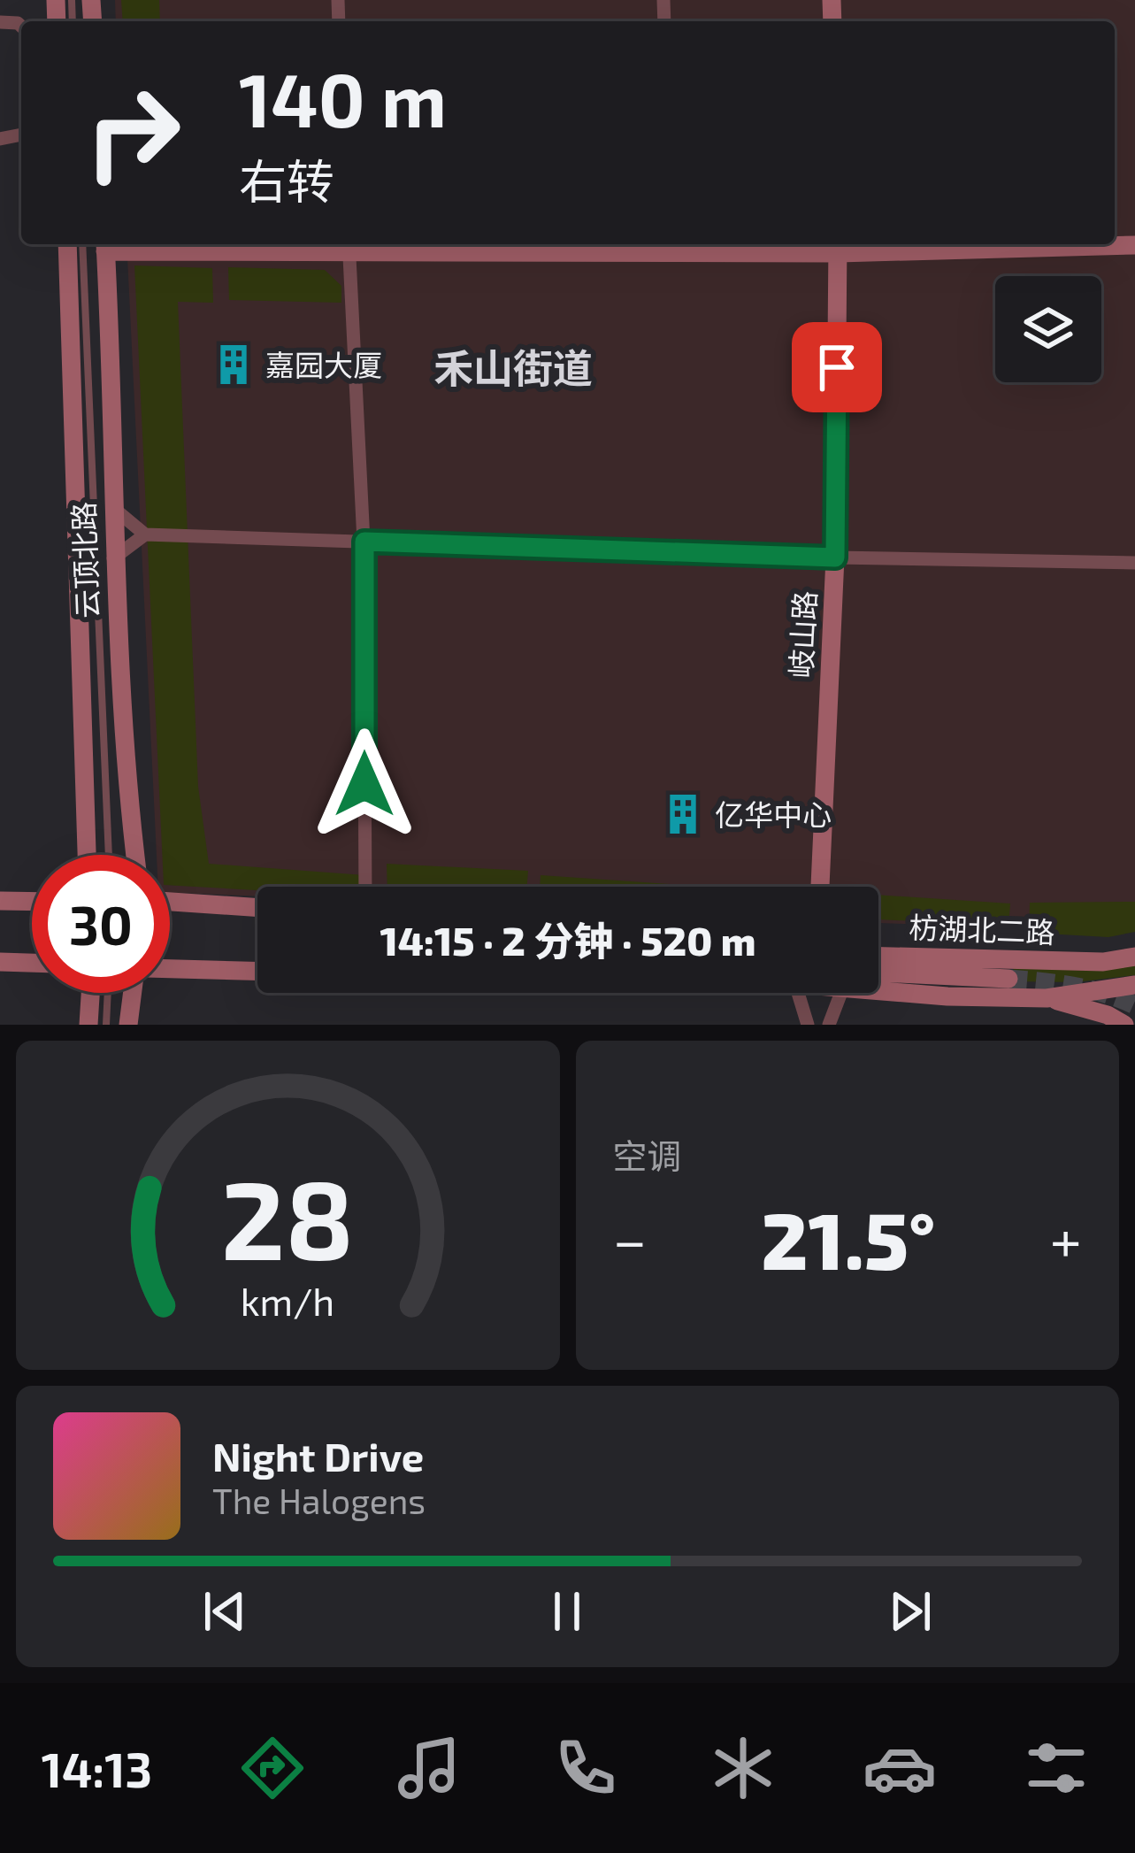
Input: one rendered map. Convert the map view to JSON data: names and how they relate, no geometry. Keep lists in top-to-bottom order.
{
  "streets": {
    "main road": ["云顶北路", "岐山路", "枋湖北二路"]
  },
  "districts": ["禾山街道"],
  "places": {
    "building": ["嘉园大厦", "亿华中心"]
  },
  "page": {
    "turn": ["140 m", "右转"],
    "limit": "30",
    "trip": "14:15 · 2 分钟 · 520 m",
    "tile": "空调",
    "heat": ["−", "21.5°", "+"],
    "song": ["Night Drive", "The Halogens"],
    "tabs": "14:13",
    "gauge": ["28", "km/h"]
  }
}
